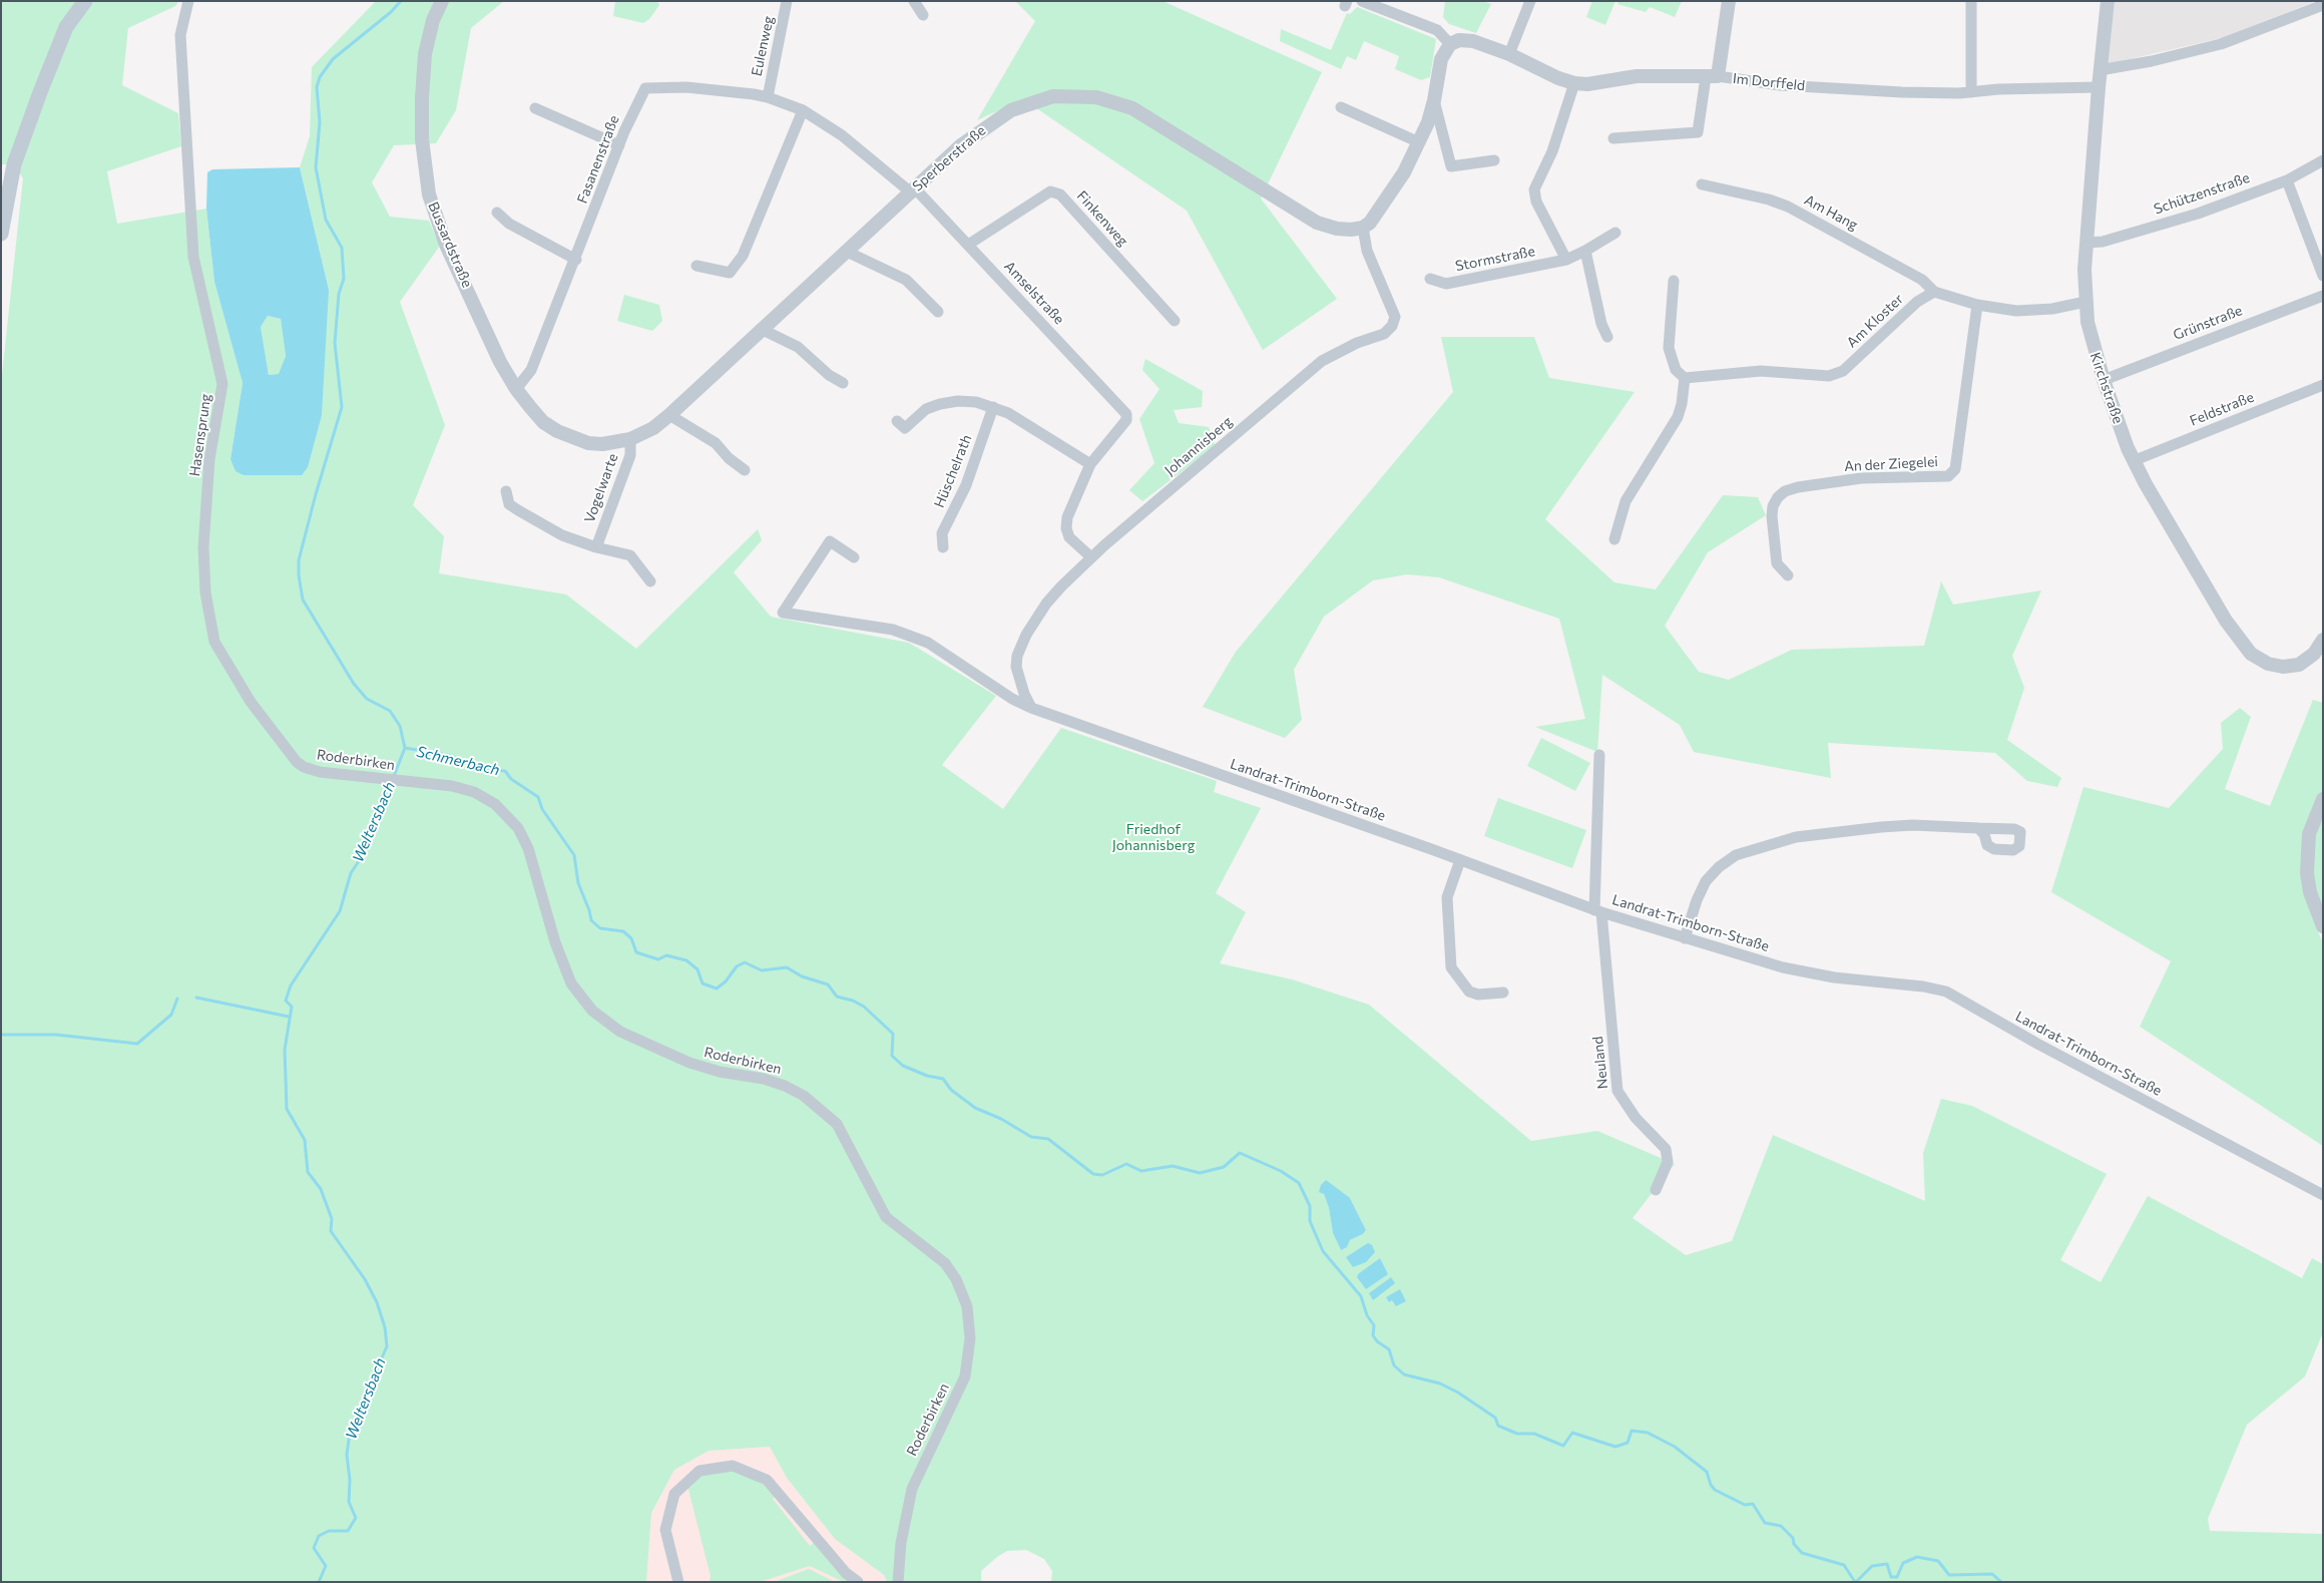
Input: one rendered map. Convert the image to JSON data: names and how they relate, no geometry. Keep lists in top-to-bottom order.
{
  "streets": {
    "street": [
      "Eulenweg",
      "Im Dorffeld",
      "Sperberstraße",
      "Fasanenstraße",
      "Schützenstraße",
      "Am Hang",
      "Finkenweg",
      "Bussardstraße",
      "Stormstraße",
      "Amselstraße",
      "Am Kloster",
      "Grünstraße",
      "Kirchstraße",
      "Feldstraße",
      "Hasensprung",
      "Johannisberg",
      "An der Ziegelei",
      "Hüschelrath",
      "Vogelwarte",
      "Roderbirken",
      "Landrat-Trimborn-Straße",
      "Neuland"
    ]
  },
  "crossings": [
    ["Eulenweg", "Fasanenstraße"],
    ["Im Dorffeld", "Kirchstraße"],
    ["Sperberstraße", "Fasanenstraße"],
    ["Sperberstraße", "Bussardstraße"],
    ["Sperberstraße", "Amselstraße"],
    ["Sperberstraße", "Johannisberg"],
    ["Sperberstraße", "Vogelwarte"],
    ["Fasanenstraße", "Bussardstraße"],
    ["Fasanenstraße", "Amselstraße"],
    ["Schützenstraße", "Kirchstraße"],
    ["Am Hang", "Am Kloster"],
    ["Finkenweg", "Amselstraße"],
    ["Grünstraße", "Kirchstraße"],
    ["Kirchstraße", "Feldstraße"],
    ["Hasensprung", "Roderbirken"],
    ["Johannisberg", "Landrat-Trimborn-Straße"],
    ["Landrat-Trimborn-Straße", "Neuland"]
  ],
  "water": ["Schmerbach", "Weltersbach"],
  "parks": ["Friedhof Johannisberg"]
}
